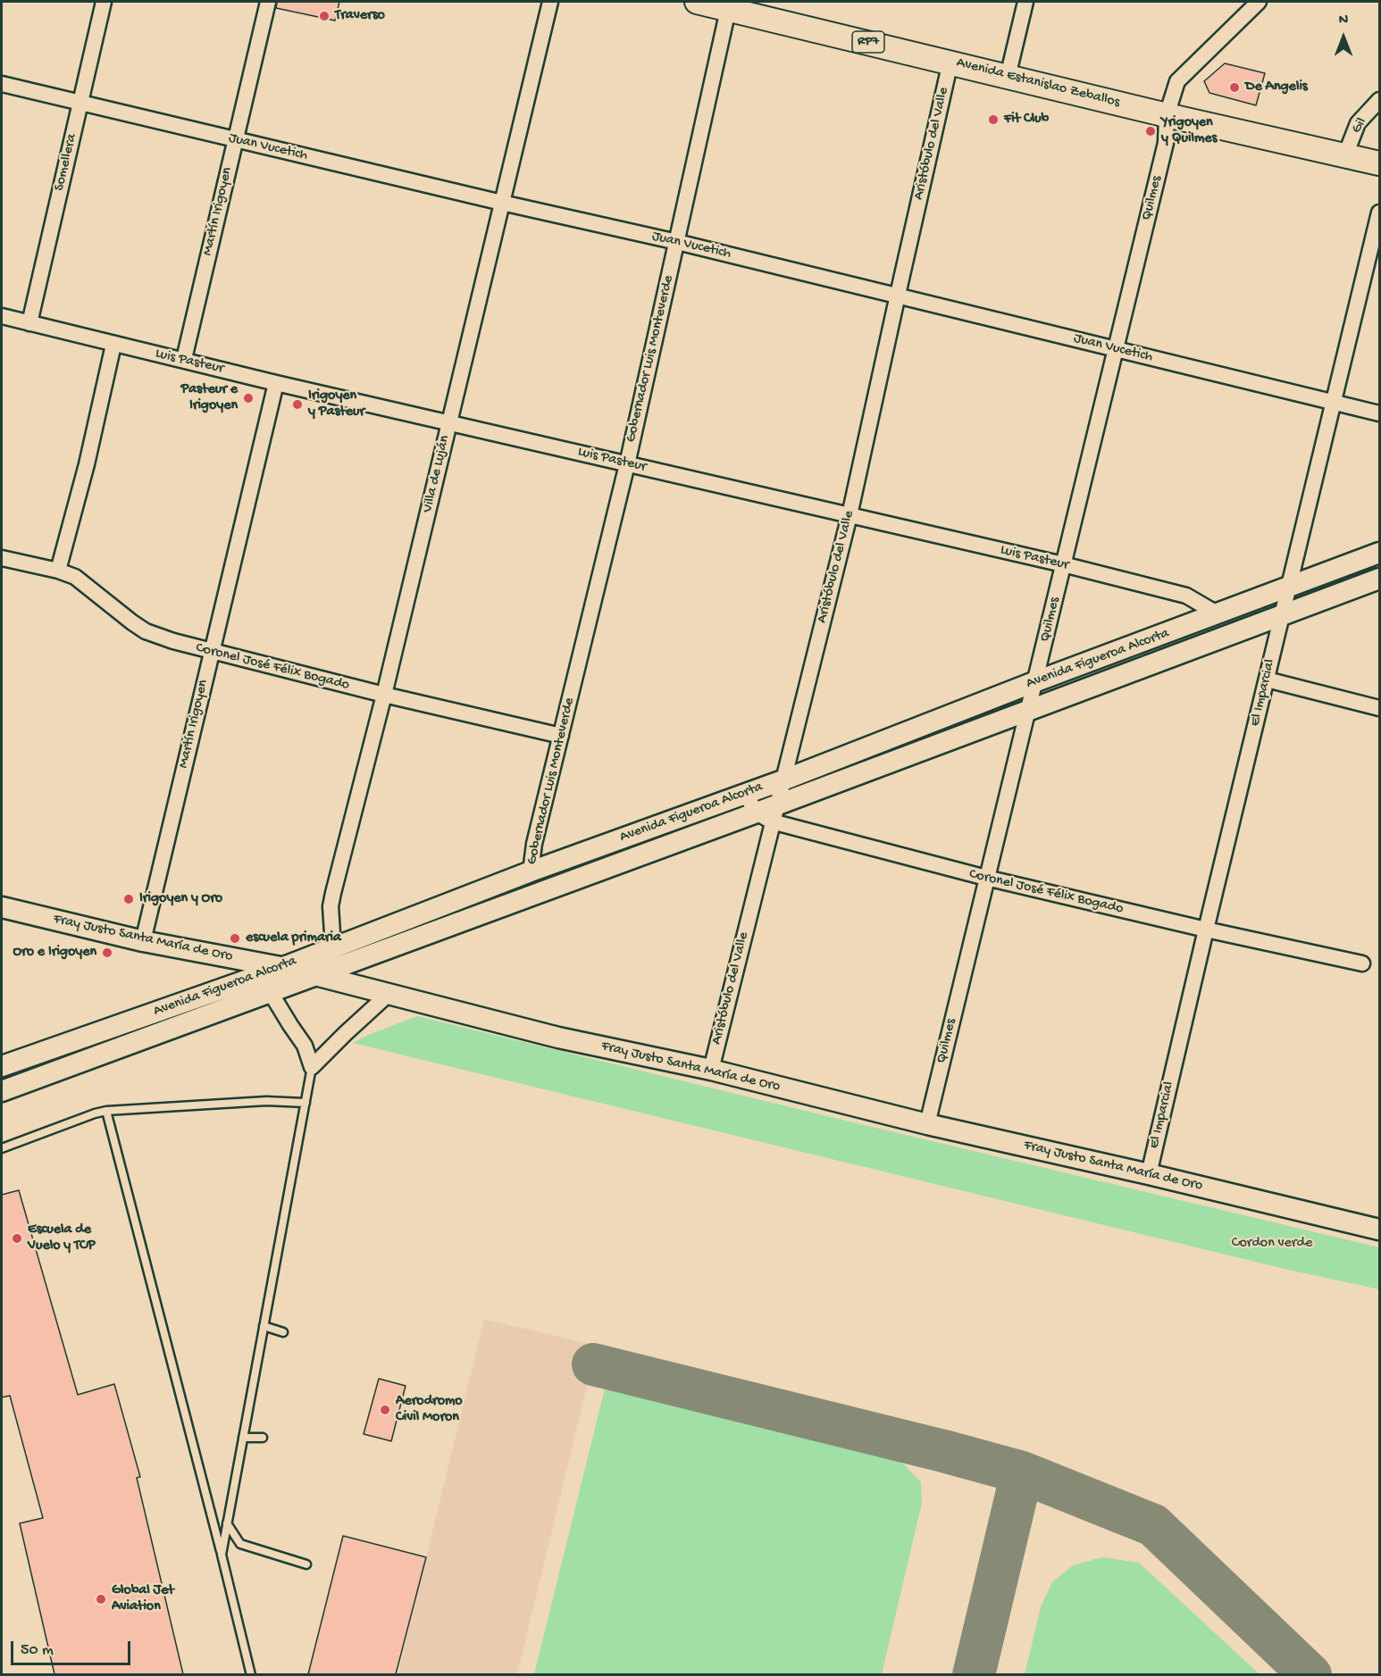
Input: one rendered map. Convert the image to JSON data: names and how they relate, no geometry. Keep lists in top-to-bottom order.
{
  "streets": {
    "main road": [
      "RP7",
      "Avenida Estanislao Zeballos",
      "Avenida Figueroa Alcorta",
      "Fray Justo Santa María de Oro"
    ],
    "street": [
      "Gil",
      "Aristóbulo del Valle",
      "Juan Vucetich",
      "Somellera",
      "Quilmes",
      "Martín Irigoyen",
      "Gobernador Luis Monteverde",
      "Luis Pasteur",
      "Villa de Luján",
      "Coronel José Félix Bogado",
      "El Imparcial"
    ]
  },
  "crossings": [
    ["Avenida Estanislao Zeballos", "Gil"],
    ["Avenida Estanislao Zeballos", "Aristóbulo del Valle"],
    ["Avenida Estanislao Zeballos", "Quilmes"],
    ["Avenida Estanislao Zeballos", "Gobernador Luis Monteverde"],
    ["Aristóbulo del Valle", "Juan Vucetich"],
    ["Aristóbulo del Valle", "Luis Pasteur"],
    ["Aristóbulo del Valle", "Avenida Figueroa Alcorta"],
    ["Aristóbulo del Valle", "Coronel José Félix Bogado"],
    ["Aristóbulo del Valle", "Fray Justo Santa María de Oro"],
    ["Juan Vucetich", "Somellera"],
    ["Juan Vucetich", "Quilmes"],
    ["Juan Vucetich", "Martín Irigoyen"],
    ["Juan Vucetich", "Gobernador Luis Monteverde"],
    ["Juan Vucetich", "Villa de Luján"],
    ["Juan Vucetich", "El Imparcial"],
    ["Somellera", "Luis Pasteur"],
    ["Quilmes", "Luis Pasteur"],
    ["Quilmes", "Avenida Figueroa Alcorta"],
    ["Quilmes", "Coronel José Félix Bogado"],
    ["Quilmes", "Fray Justo Santa María de Oro"],
    ["Martín Irigoyen", "Luis Pasteur"],
    ["Martín Irigoyen", "Coronel José Félix Bogado"],
    ["Martín Irigoyen", "Fray Justo Santa María de Oro"],
    ["Gobernador Luis Monteverde", "Luis Pasteur"],
    ["Gobernador Luis Monteverde", "Avenida Figueroa Alcorta"],
    ["Gobernador Luis Monteverde", "Coronel José Félix Bogado"],
    ["Luis Pasteur", "Villa de Luján"],
    ["Luis Pasteur", "Avenida Figueroa Alcorta"],
    ["Villa de Luján", "Avenida Figueroa Alcorta"],
    ["Villa de Luján", "Coronel José Félix Bogado"],
    ["Avenida Figueroa Alcorta", "Coronel José Félix Bogado"],
    ["Avenida Figueroa Alcorta", "El Imparcial"],
    ["Avenida Figueroa Alcorta", "Fray Justo Santa María de Oro"],
    ["Coronel José Félix Bogado", "El Imparcial"],
    ["El Imparcial", "Fray Justo Santa María de Oro"]
  ],
  "parks": ["Cordon verde"],
  "places": [
    "Traverso",
    "De Angelis",
    "Fit Club",
    "Yrigoyen y Quilmes",
    "Pasteur e Irigoyen",
    "Irigoyen y Pasteur",
    "Irigoyen y Oro",
    "escuela primaria",
    "Oro e Irigoyen",
    "Escuela de Vuelo y TCP",
    "Aerodromo Civil Moron",
    "Global Jet Aviation"
  ],
  "scale_bar": "50 m",
  "north": "top"
}
